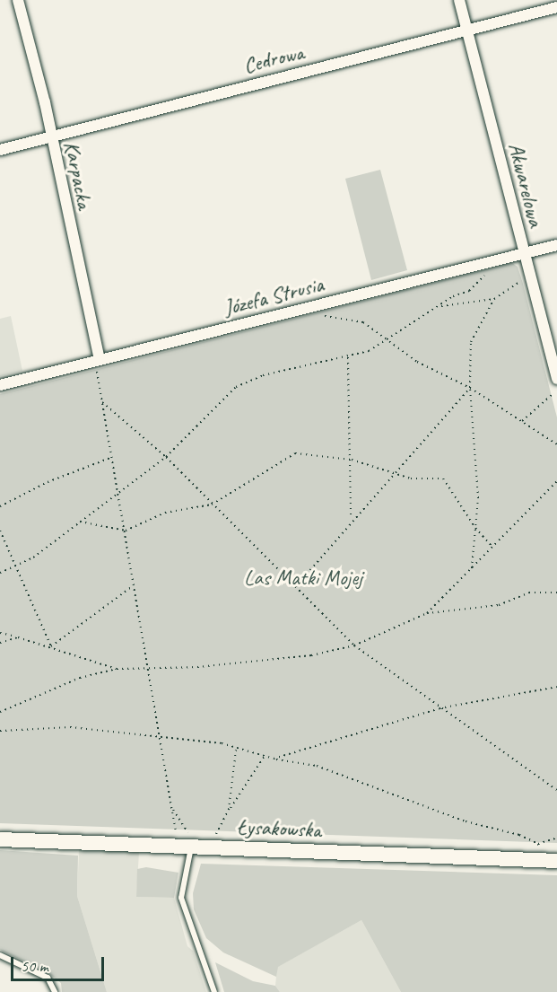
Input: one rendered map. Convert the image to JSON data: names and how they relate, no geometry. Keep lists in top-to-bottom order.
{
  "streets": {
    "street": [
      "Cedrowa",
      "Karpacka",
      "Akwarelowa",
      "Józefa Strusia",
      "Łysakowska"
    ]
  },
  "crossings": [
    ["Cedrowa", "Karpacka"],
    ["Cedrowa", "Akwarelowa"],
    ["Karpacka", "Józefa Strusia"],
    ["Akwarelowa", "Józefa Strusia"]
  ],
  "parks": ["Las Matki Mojej"],
  "scale_bar": "50 m"
}
